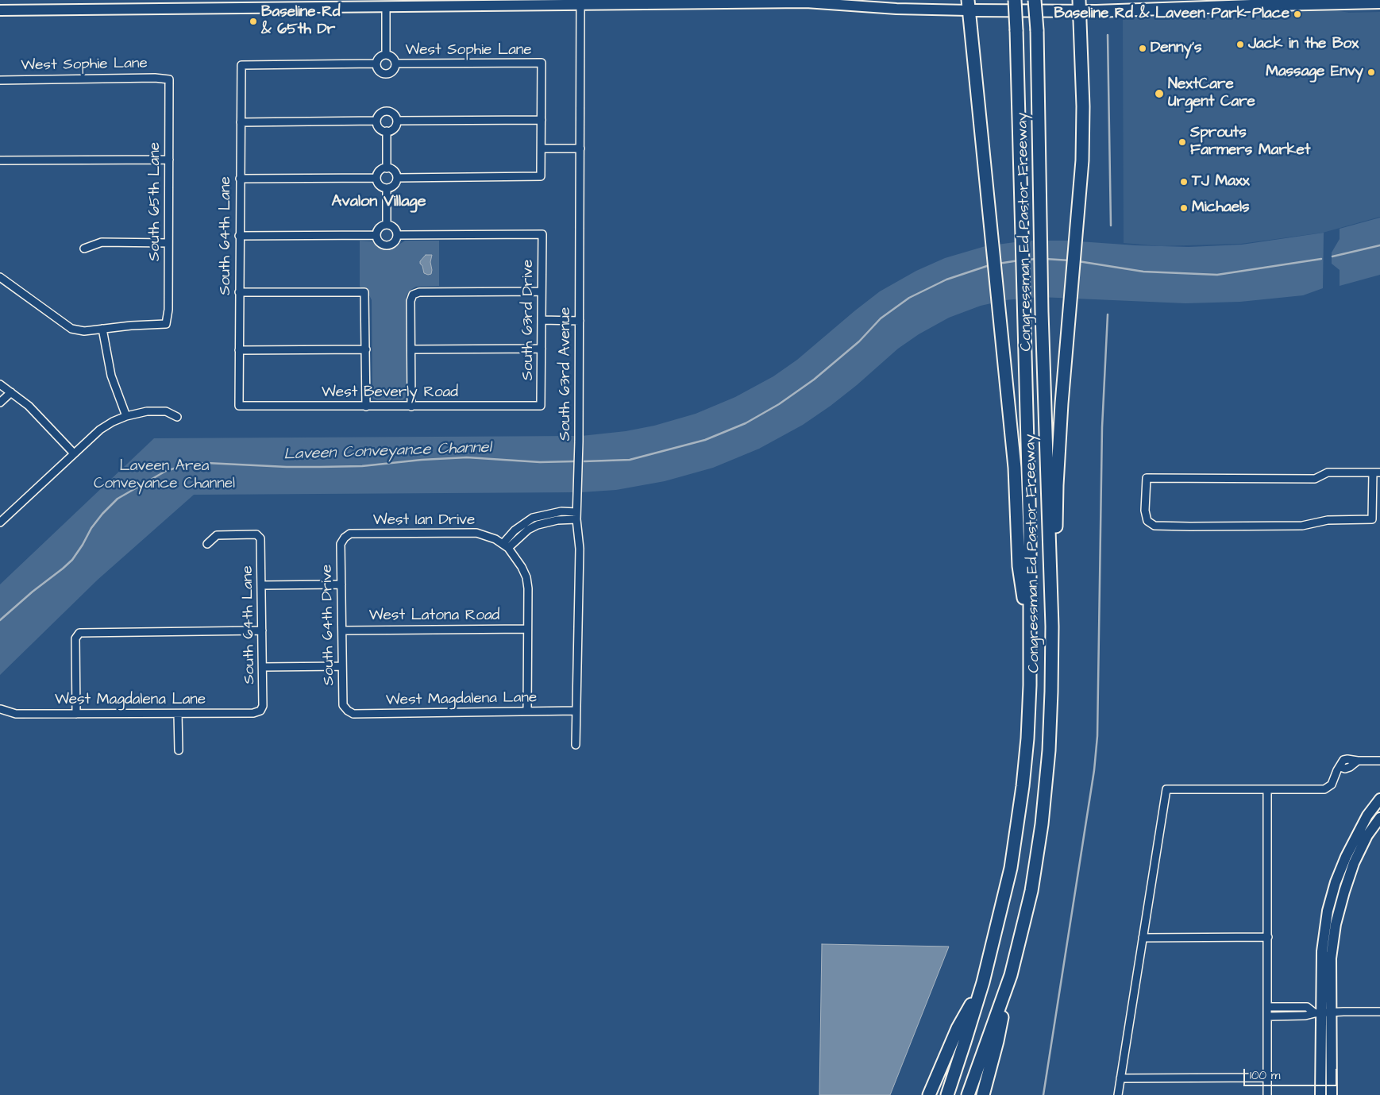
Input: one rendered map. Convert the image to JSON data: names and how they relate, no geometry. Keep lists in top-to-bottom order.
{
  "streets": {
    "highway": ["Congressman Ed Pastor Freeway"],
    "street": [
      "West Sophie Lane",
      "South 65th Lane",
      "South 64th Lane",
      "South 63rd Drive",
      "South 63rd Avenue",
      "West Beverly Road",
      "West Ian Drive",
      "West Latona Road",
      "South 64th Drive",
      "West Magdalena Lane"
    ]
  },
  "crossings": [
    ["West Sophie Lane", "South 65th Lane"],
    ["West Sophie Lane", "South 64th Lane"],
    ["South 64th Lane", "West Beverly Road"],
    ["South 64th Lane", "West Magdalena Lane"],
    ["South 63rd Drive", "West Beverly Road"],
    ["South 63rd Avenue", "West Magdalena Lane"],
    ["West Ian Drive", "South 64th Drive"],
    ["West Latona Road", "South 64th Drive"],
    ["South 64th Drive", "West Magdalena Lane"]
  ],
  "districts": ["Avalon Village"],
  "water": ["Laveen Conveyance Channel"],
  "parks": ["Laveen Area Conveyance Channel"],
  "places": [
    "Baseline Rd & Laveen Park Place",
    "Baseline Rd & 65th Dr",
    "Jack in the Box",
    "Denny's",
    "Massage Envy",
    "NextCare Urgent Care",
    "Sprouts Farmers Market",
    "TJ Maxx",
    "Michaels"
  ],
  "scale_bar": "100 m"
}
